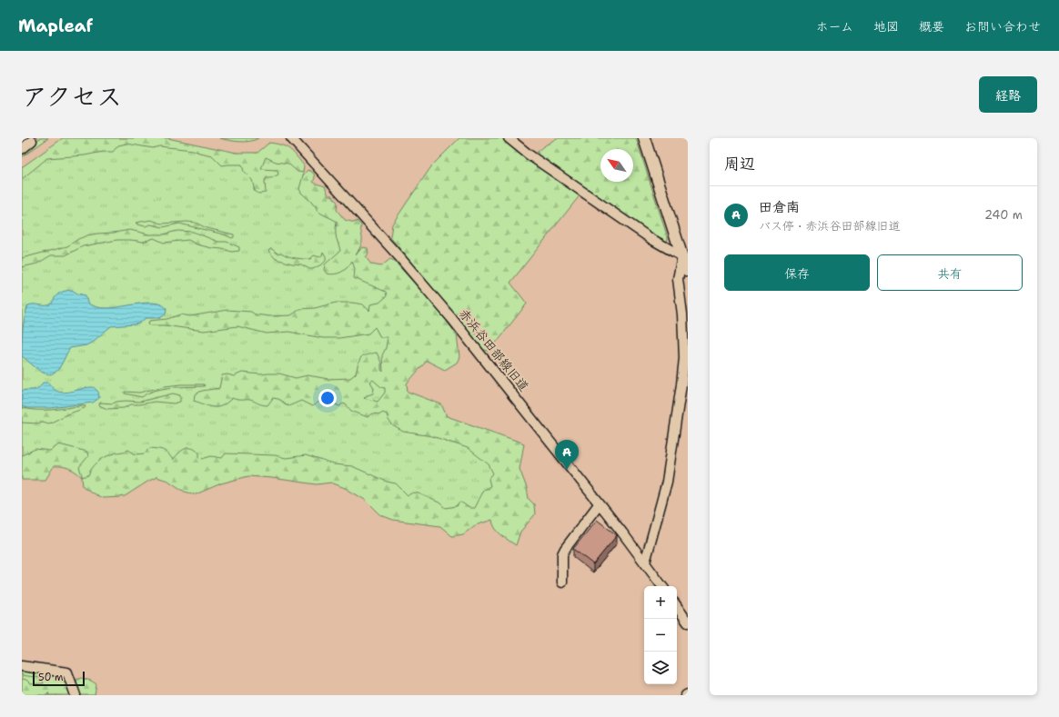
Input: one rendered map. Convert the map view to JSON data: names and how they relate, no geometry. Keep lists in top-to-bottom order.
{
  "streets": {
    "street": ["赤浜谷田部線旧道"]
  },
  "scale_bar": "50 m",
  "north": "top left",
  "page": {
    "header": "Mapleaf",
    "nav": [
      "ホーム",
      "地図",
      "概要",
      "お問い合わせ"
    ],
    "title": "アクセス",
    "buttons": [
      "経路",
      ["保存", "共有"]
    ],
    "heading": "周辺",
    "list": [
      {
        "mark": "A",
        "name": "田倉南",
        "note": "バス停 · 赤浜谷田部線旧道",
        "value": "240 m"
      }
    ],
    "pins": "A",
    "map_buttons": ["+", "−"],
    "scale": "50 m"
  }
}
